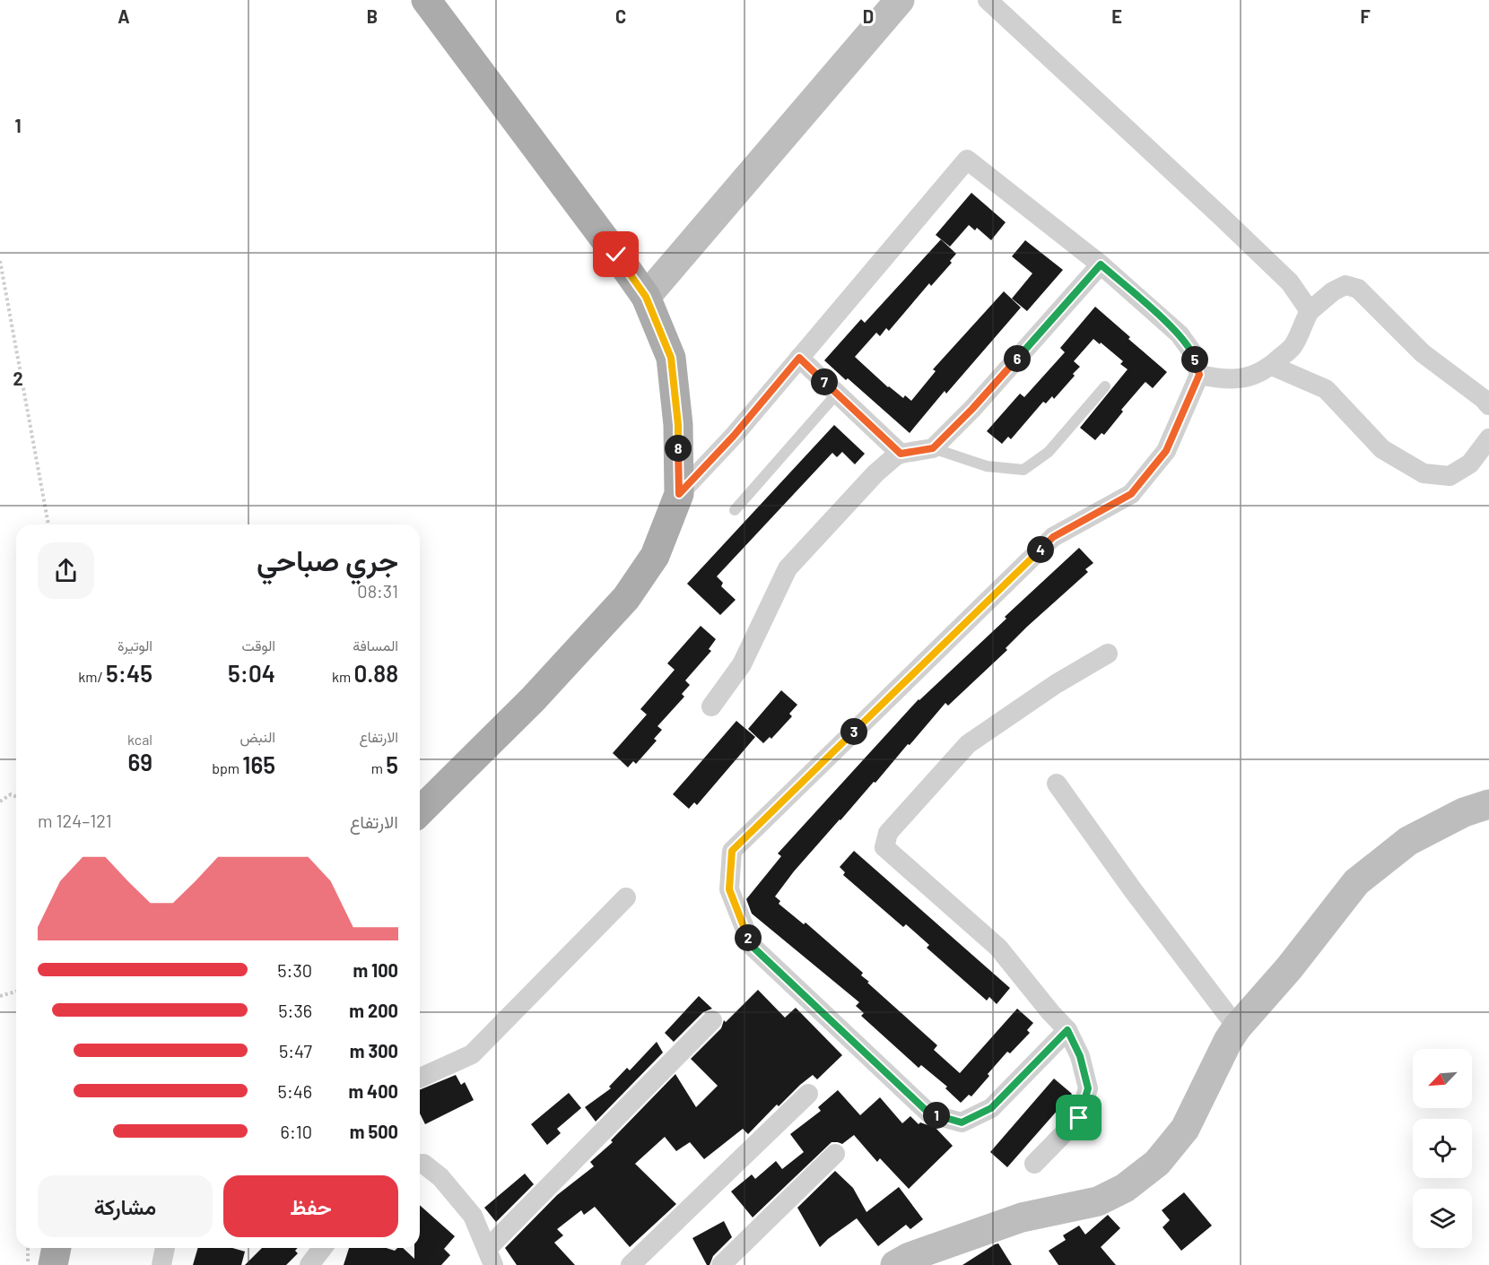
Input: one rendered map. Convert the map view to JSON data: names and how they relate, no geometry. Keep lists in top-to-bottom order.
{
  "north": "bottom left",
  "page": {
    "pins": [
      "6",
      "5",
      "7",
      "8",
      "4",
      "3",
      "2",
      "1"
    ],
    "heading": ["جري صباحي", "08:31"],
    "stats": [
      ["المسافة", "0.88 km"],
      ["الوقت", "5:04"],
      ["الوتيرة", "5:45 /km"],
      ["الارتفاع", "5 m"],
      ["النبض", "165 bpm"],
      ["kcal", "69"]
    ],
    "chart": ["الارتفاع", "121–124 m"],
    "list": [
      {
        "name": "100 m",
        "note": "5:30"
      },
      {
        "name": "200 m",
        "note": "5:36"
      },
      {
        "name": "300 m",
        "note": "5:47"
      },
      {
        "name": "400 m",
        "note": "5:46"
      },
      {
        "name": "500 m",
        "note": "6:10"
      }
    ],
    "buttons": ["حفظ", "مشاركة"]
  },
  "grid": {
    "columns": [
      "A",
      "B",
      "C",
      "D",
      "E",
      "F"
    ],
    "rows": ["1", "2"]
  }
}
